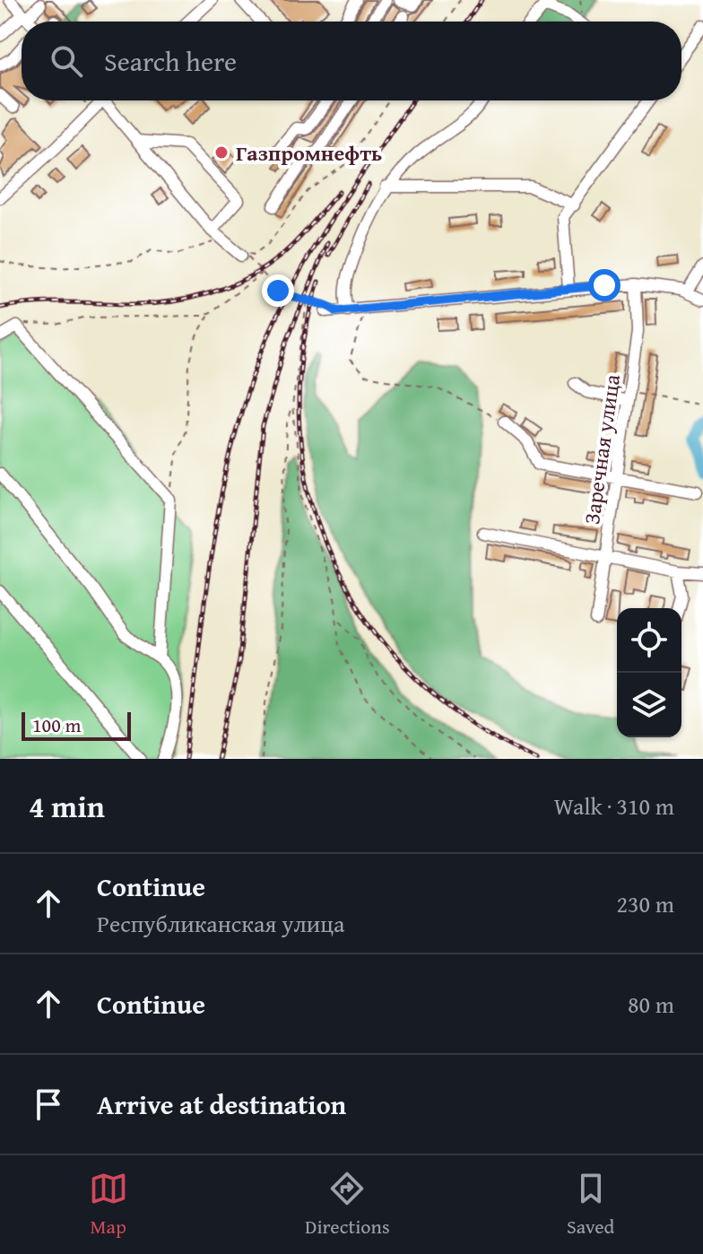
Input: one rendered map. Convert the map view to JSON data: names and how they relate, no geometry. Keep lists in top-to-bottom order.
{
  "streets": {
    "street": ["Заречная улица"]
  },
  "places": ["Газпромнефть"],
  "scale_bar": "100 m",
  "page": {
    "search": "Search here",
    "scale": "100 m",
    "heading": ["4 min", "Walk · 310 m"],
    "list": [
      ["Continue", "Республиканская улица", "230 m"],
      ["Continue", "80 m"],
      "Arrive at destination"
    ],
    "nav": ["Map", "Directions", "Saved"]
  }
}
